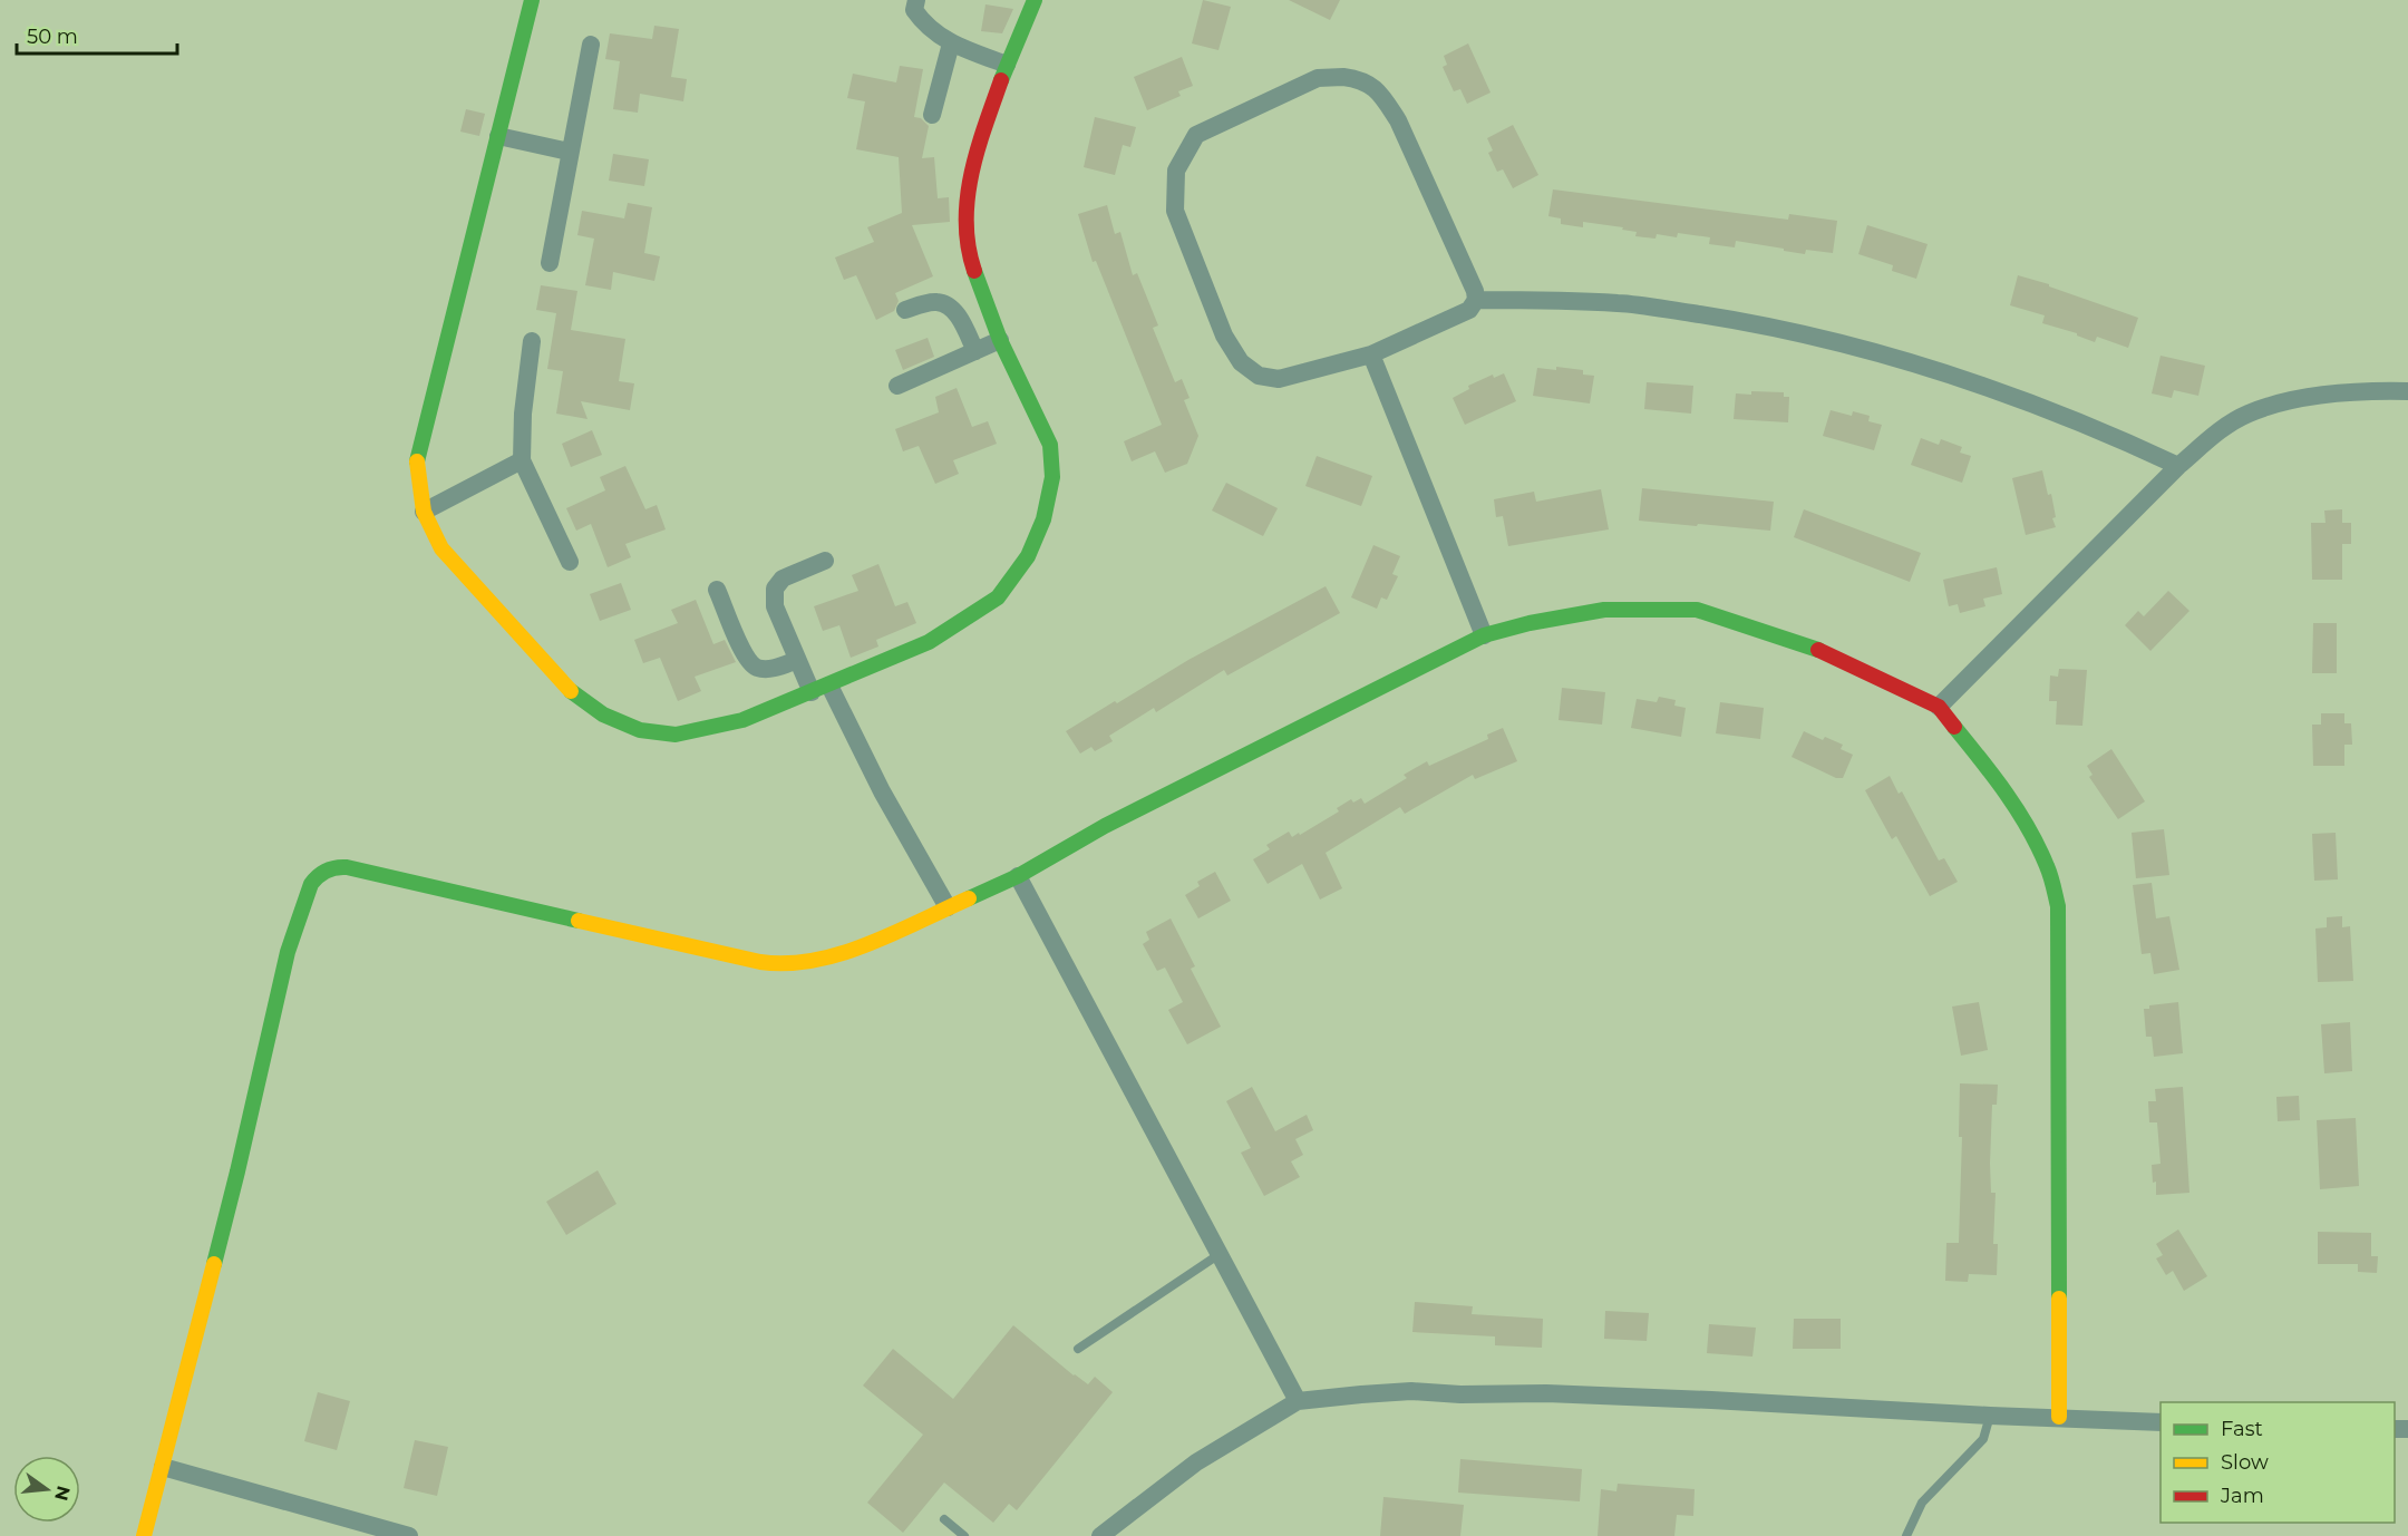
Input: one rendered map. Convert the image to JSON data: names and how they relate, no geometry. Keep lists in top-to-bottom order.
{
  "legend": ["Fast", "Slow", "Jam"],
  "scale_bar": "50 m",
  "north": "right"
}
